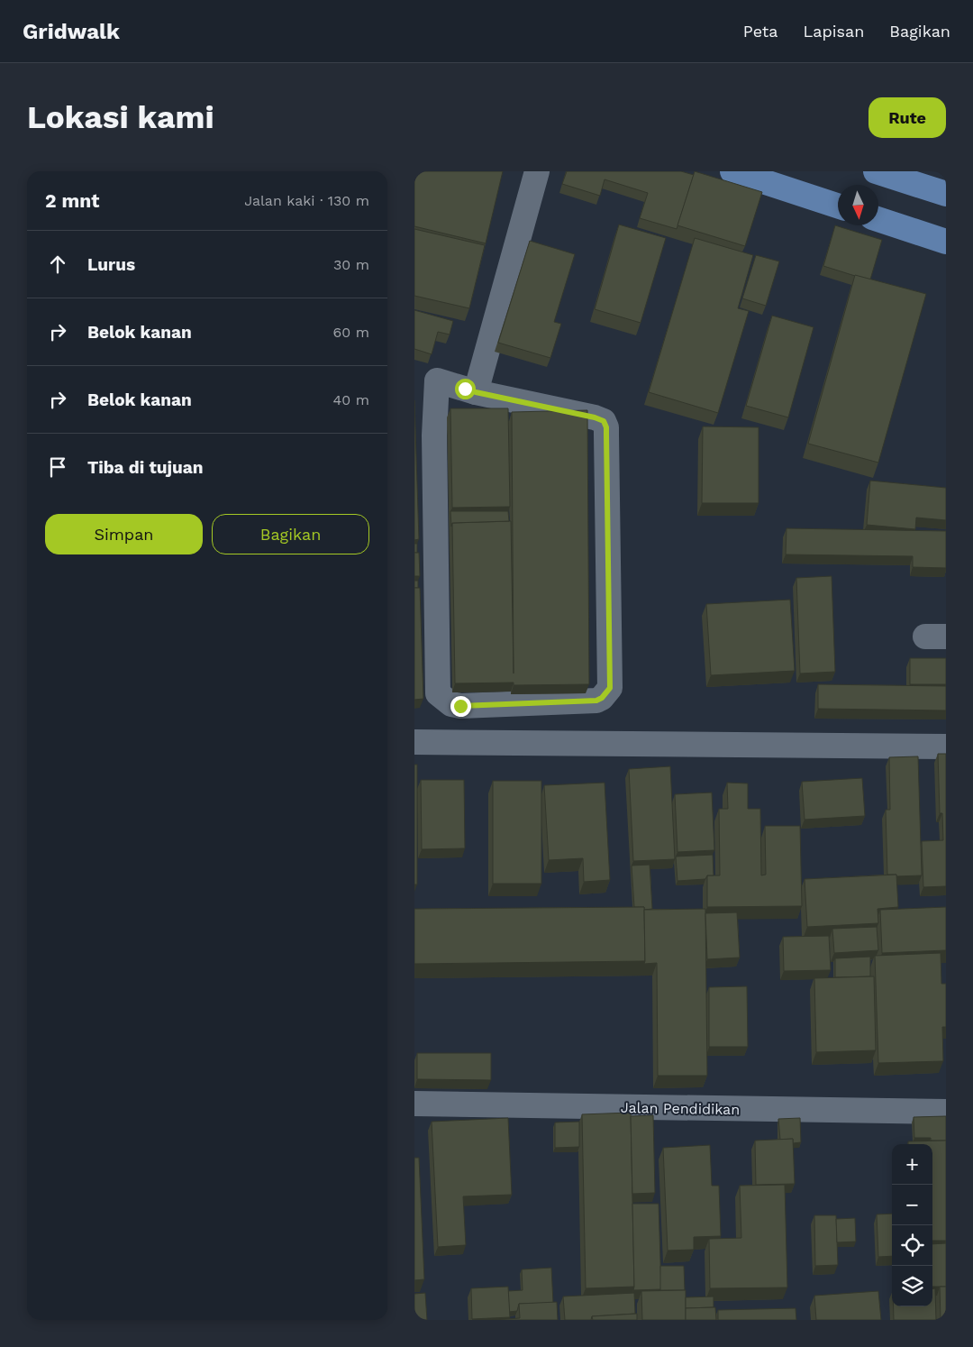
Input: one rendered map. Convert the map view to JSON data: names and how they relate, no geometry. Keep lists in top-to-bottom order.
{
  "streets": {
    "street": ["Jalan Pendidikan"]
  },
  "north": "bottom",
  "page": {
    "header": "Gridwalk",
    "nav": ["Peta", "Lapisan", "Bagikan"],
    "buttons": [
      "Rute",
      ["Simpan", "Bagikan"]
    ],
    "title": "Lokasi kami",
    "heading": ["2 mnt", "Jalan kaki · 130 m"],
    "list": [
      ["Lurus", "30 m"],
      ["Belok kanan", "60 m"],
      ["Belok kanan", "40 m"],
      "Tiba di tujuan"
    ],
    "map_buttons": ["+", "−"]
  }
}
